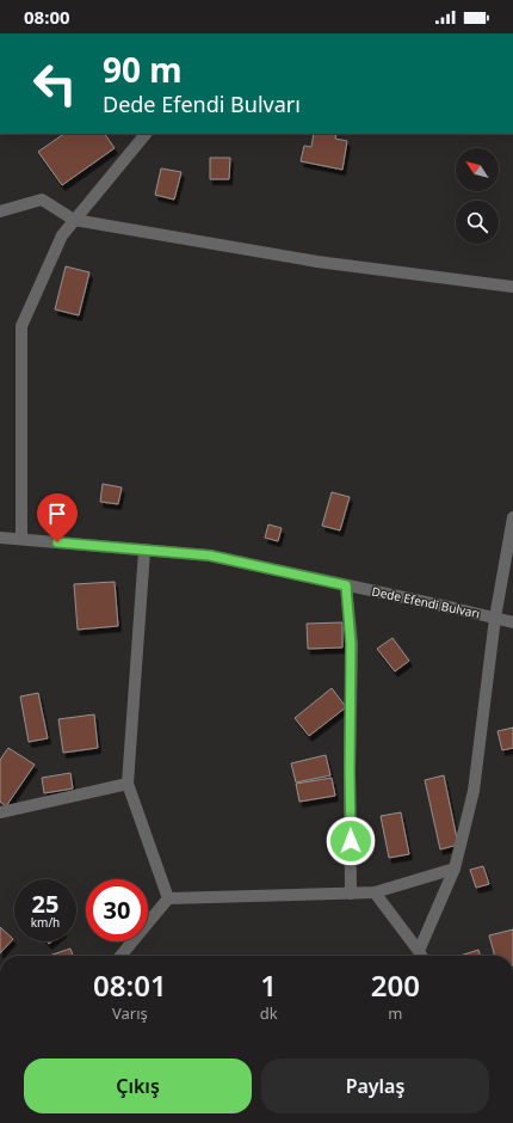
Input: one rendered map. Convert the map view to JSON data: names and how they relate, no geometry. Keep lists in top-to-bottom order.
{
  "streets": {
    "street": ["Dede Efendi Bulvarı"]
  },
  "north": "top left",
  "page": {
    "status": "08:00",
    "turn": ["90 m", "Dede Efendi Bulvarı"],
    "speed": "25 km/h",
    "limit": "30",
    "eta": [
      "08:01",
      "Varış",
      "1",
      "dk",
      "200",
      "m"
    ],
    "buttons": ["Çıkış", "Paylaş"]
  }
}
